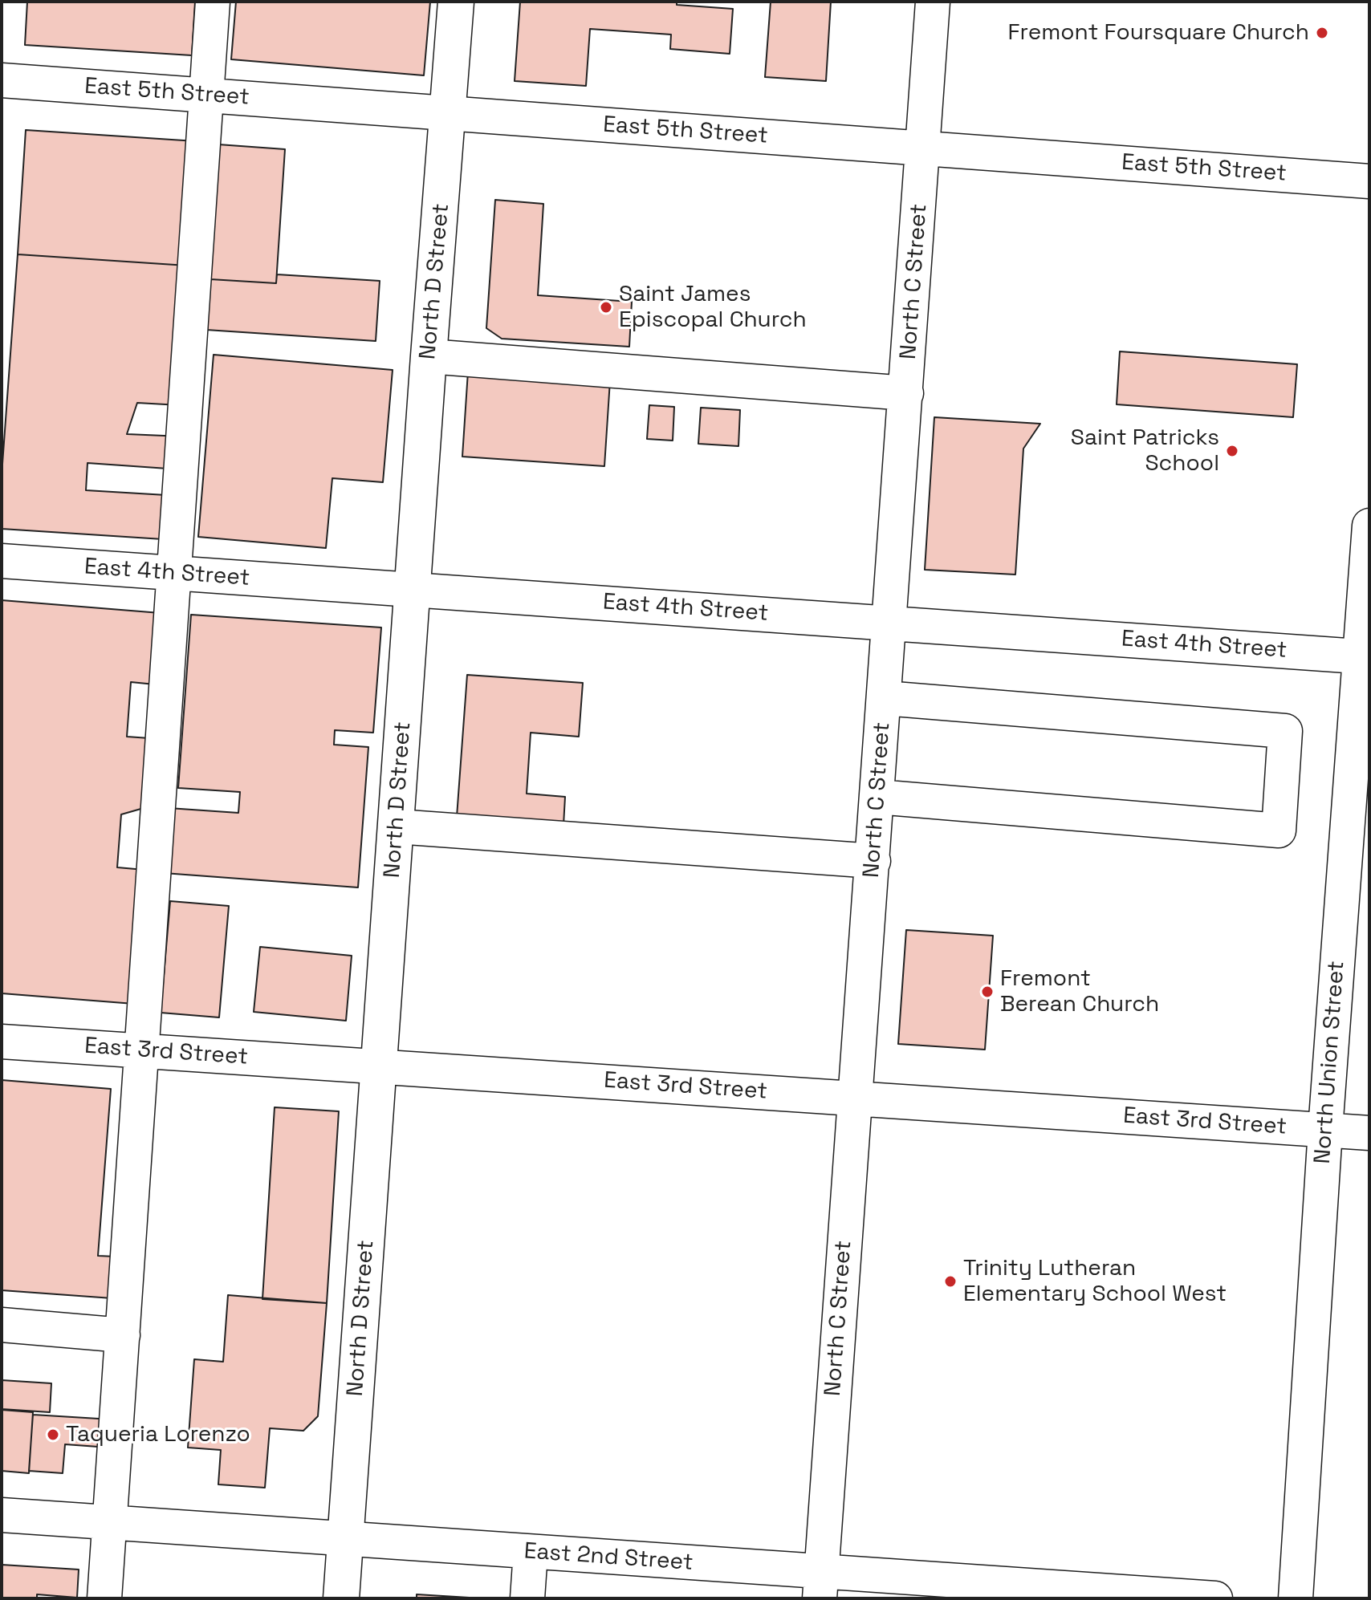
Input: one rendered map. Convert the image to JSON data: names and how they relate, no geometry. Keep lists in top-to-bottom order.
{
  "streets": {
    "main road": ["North D Street"],
    "street": [
      "East 5th Street",
      "North C Street",
      "East 4th Street",
      "East 3rd Street",
      "North Union Street",
      "East 2nd Street"
    ]
  },
  "crossings": [
    ["East 5th Street", "North D Street"],
    ["East 5th Street", "North C Street"],
    ["North D Street", "East 4th Street"],
    ["North D Street", "East 3rd Street"],
    ["North D Street", "East 2nd Street"],
    ["North C Street", "East 4th Street"],
    ["North C Street", "East 3rd Street"],
    ["North C Street", "East 2nd Street"],
    ["East 4th Street", "North Union Street"],
    ["East 3rd Street", "North Union Street"]
  ],
  "places": [
    "Fremont Foursquare Church",
    "Saint James Episcopal Church",
    "Saint Patricks School",
    "Fremont Berean Church",
    "Trinity Lutheran Elementary School West",
    "Taqueria Lorenzo"
  ]
}
